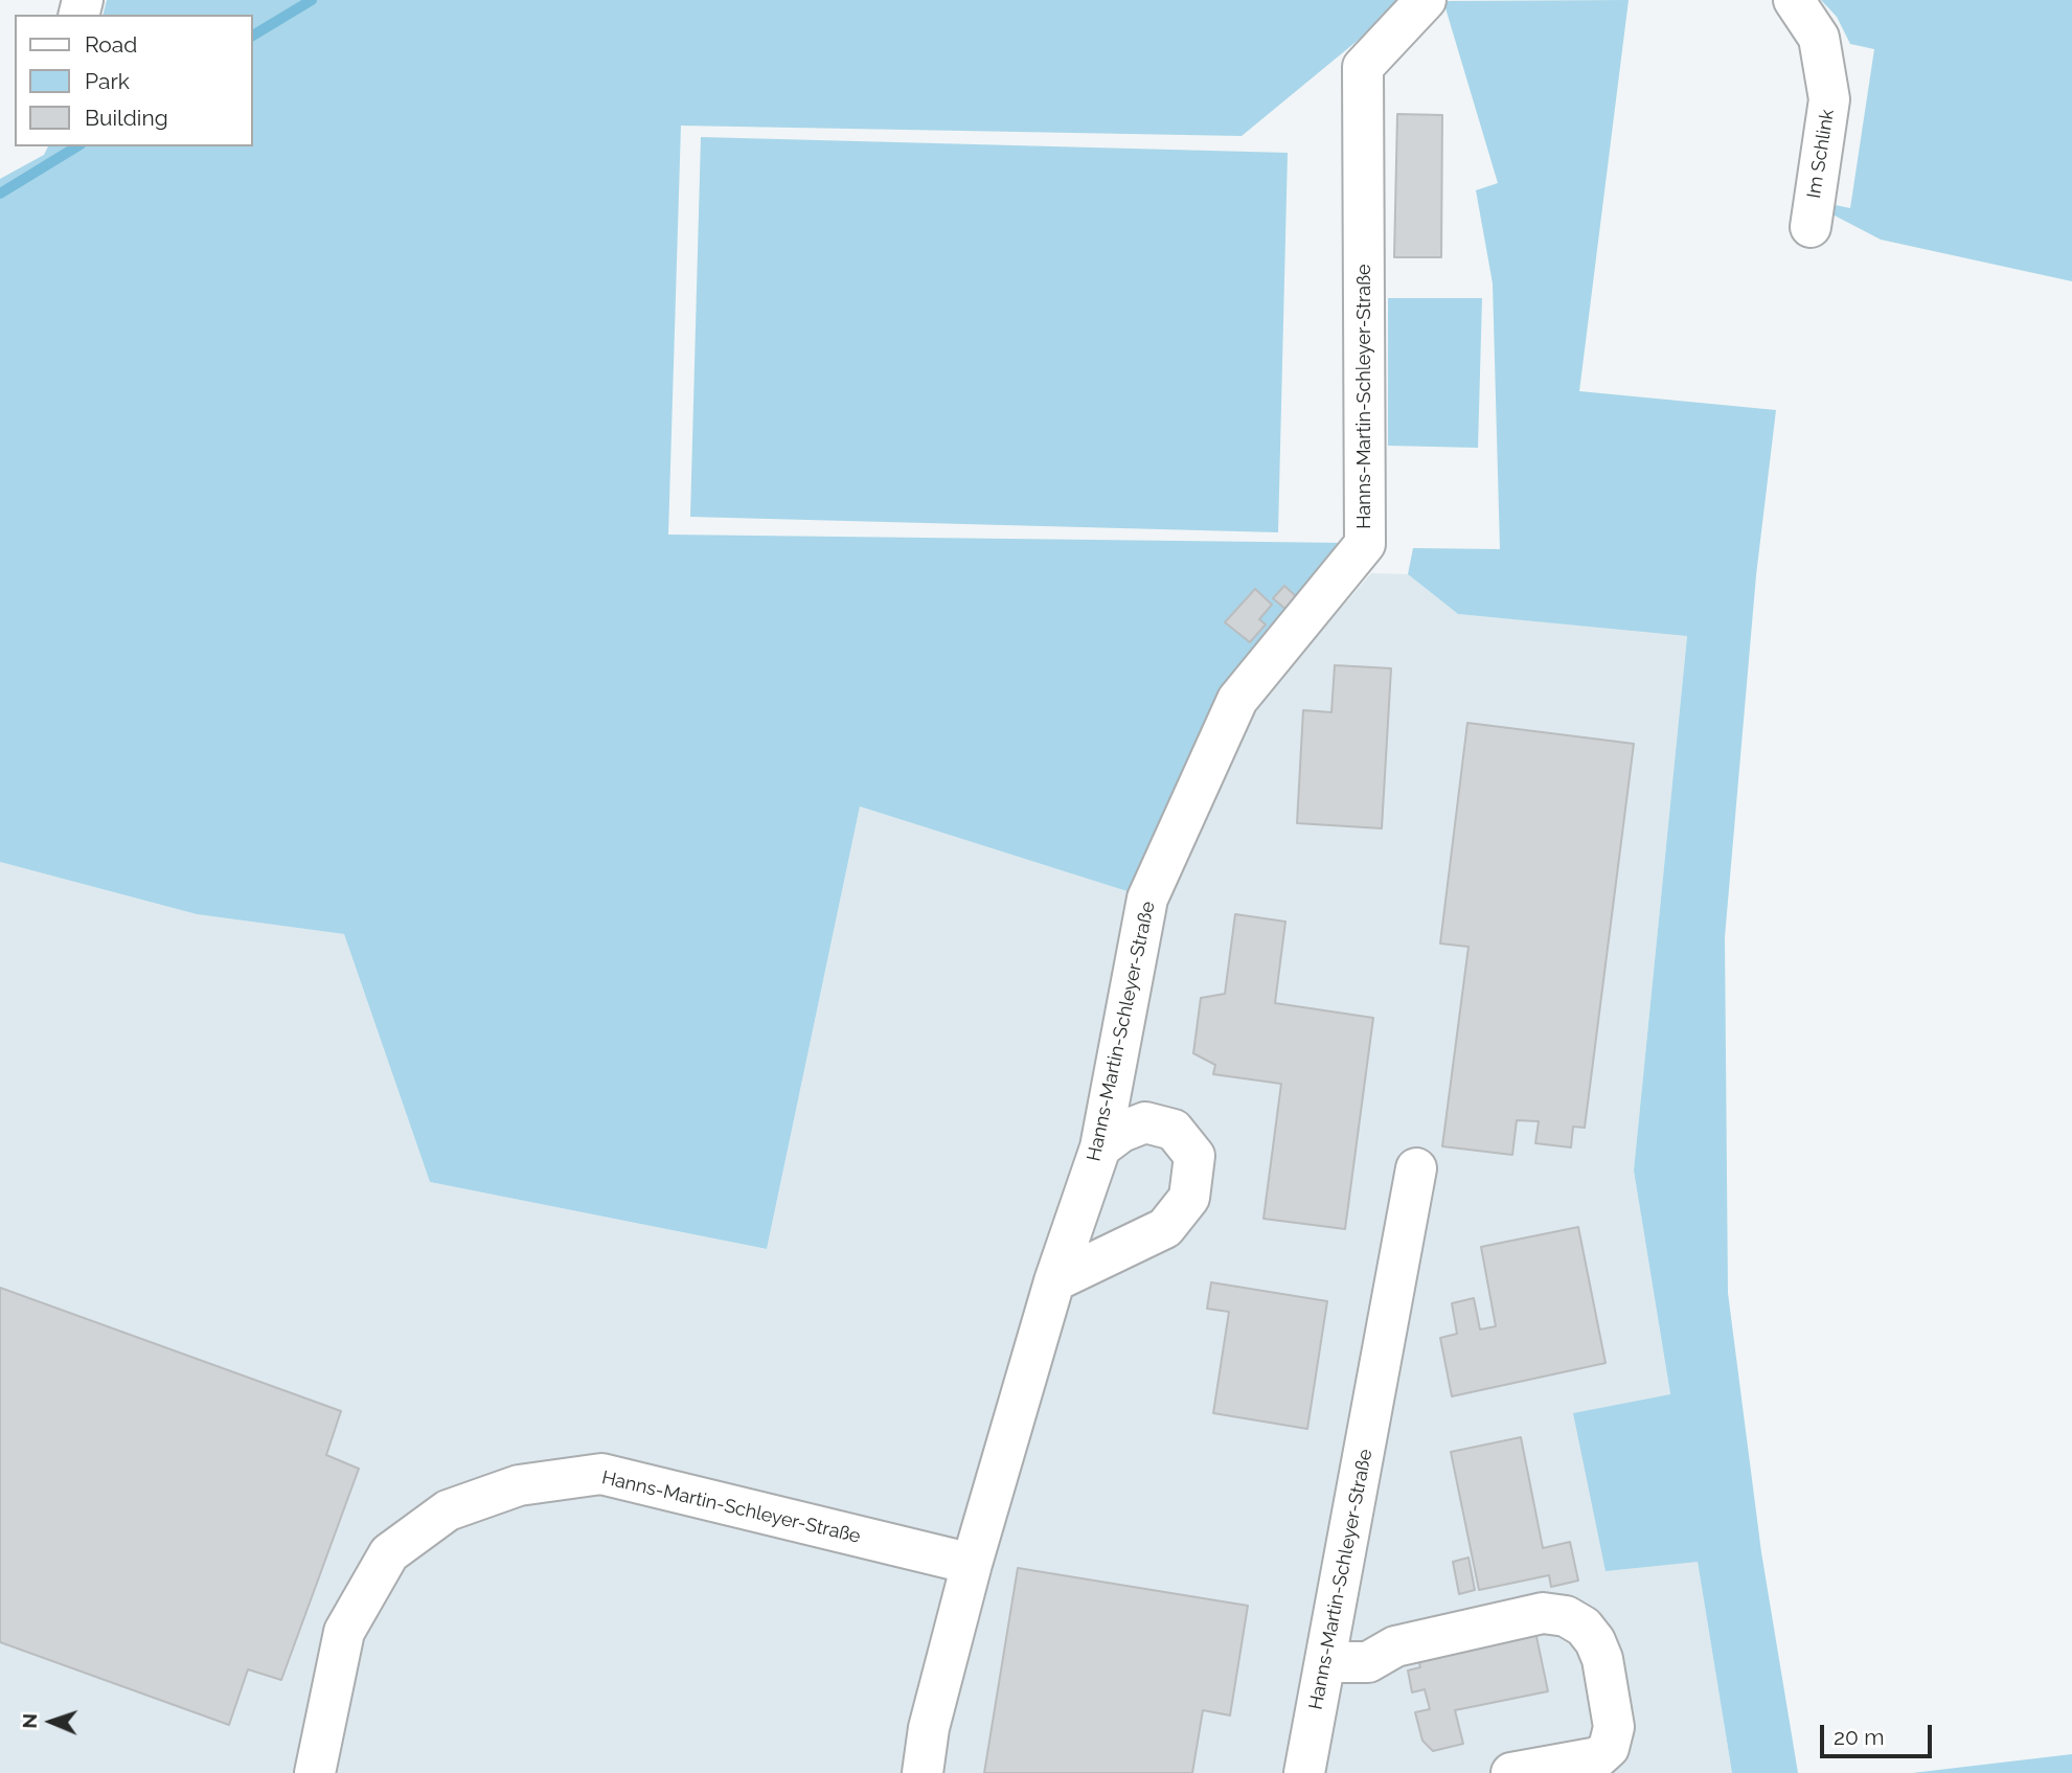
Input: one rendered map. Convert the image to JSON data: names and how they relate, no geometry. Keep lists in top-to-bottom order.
{
  "streets": {
    "street": ["Im Schlink", "Hanns-Martin-Schleyer-Straße"]
  },
  "legend": ["Road", "Park", "Building"],
  "scale_bar": "20 m",
  "north": "left"
}
